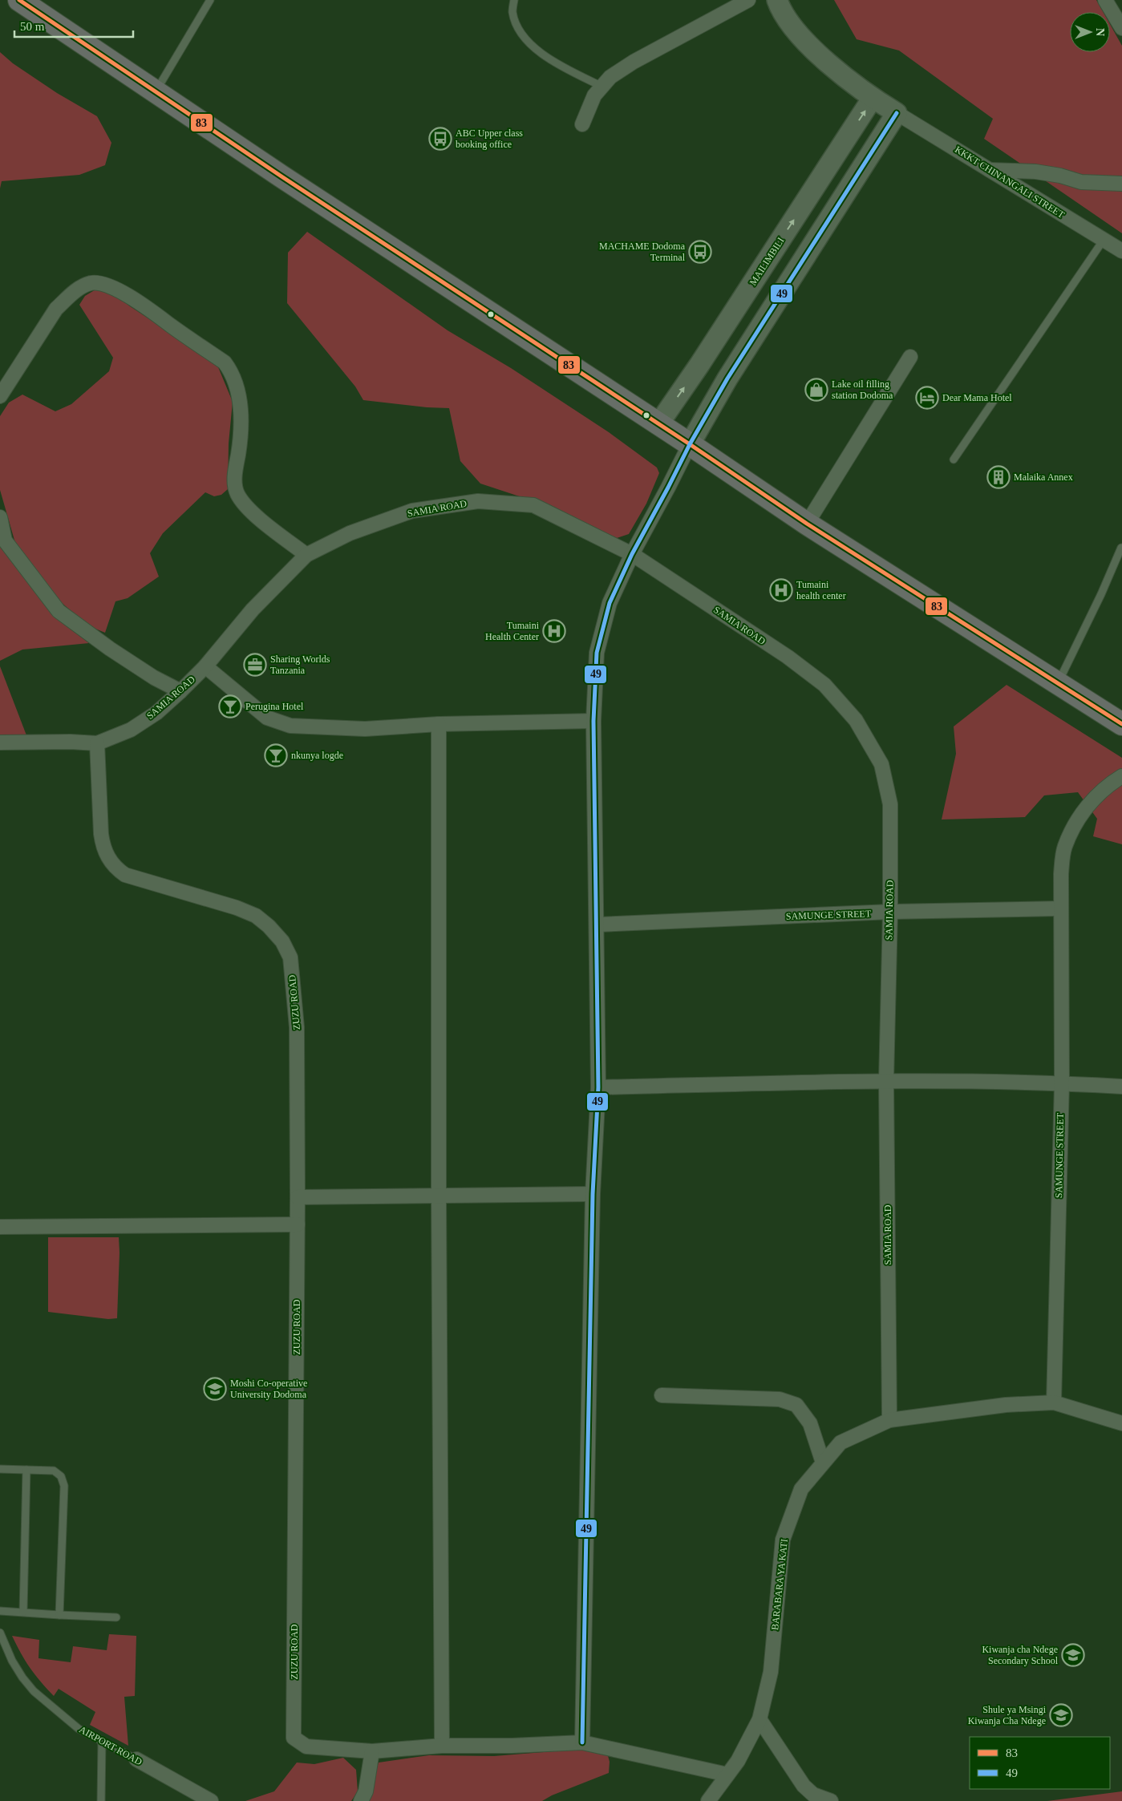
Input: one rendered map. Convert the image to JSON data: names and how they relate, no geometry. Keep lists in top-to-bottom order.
{
  "streets": {
    "street": [
      "KKKT CHINANGALI STREET",
      "MAILIMBILI",
      "SAMIA ROAD",
      "SAMUNGE STREET",
      "ZUZU ROAD",
      "BARABARA YA KATI",
      "AIRPORT ROAD"
    ]
  },
  "crossings": [
    ["SAMIA ROAD", "SAMUNGE STREET"],
    ["SAMIA ROAD", "ZUZU ROAD"],
    ["SAMIA ROAD", "BARABARA YA KATI"],
    ["SAMUNGE STREET", "BARABARA YA KATI"],
    ["ZUZU ROAD", "BARABARA YA KATI"]
  ],
  "places": {
    "bus stop": ["ABC Upper class booking office", "MACHAME Dodoma Terminal"],
    "shop": ["Lake oil filling station Dodoma"],
    "hotel": ["Dear Mama Hotel"],
    "building": ["Malaika Annex"],
    "hospital": ["Tumaini health center", "Tumaini Health Center"],
    "office": ["Sharing Worlds Tanzania"],
    "bar": ["Perugina Hotel", "nkunya logde"],
    "school or university": ["Moshi Co-operative University Dodoma", "Kiwanja cha Ndege Secondary School", "Shule ya Msingi Kiwanja Cha Ndege"]
  },
  "lines": ["transit line 83", "transit line 49"],
  "legend": ["83", "49"],
  "scale_bar": "50 m",
  "north": "right"
}
